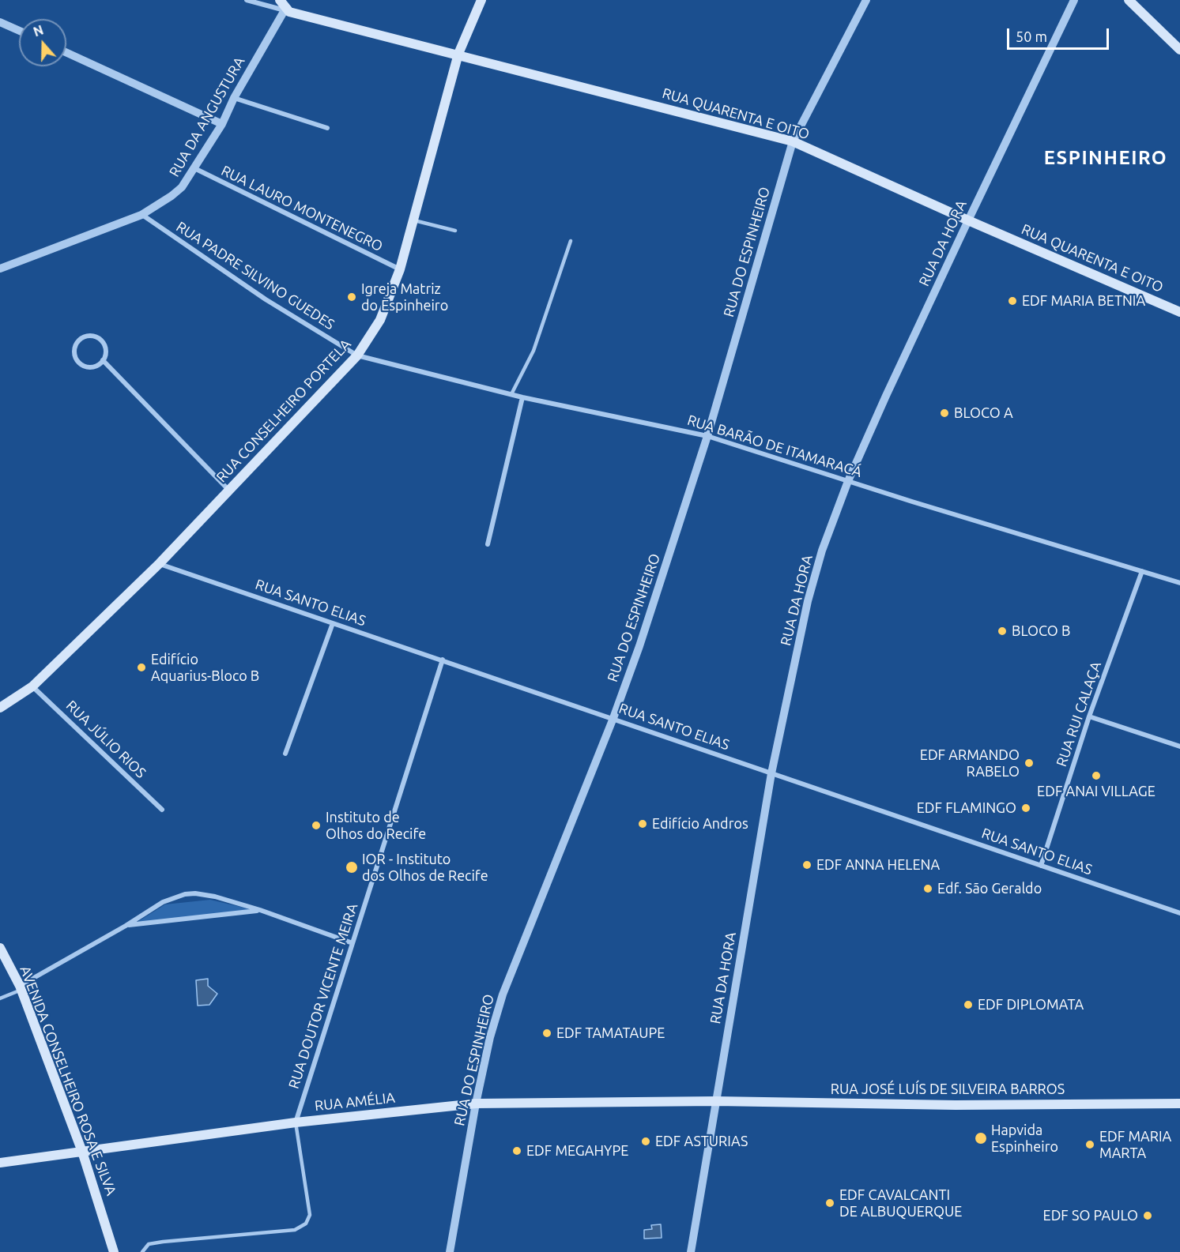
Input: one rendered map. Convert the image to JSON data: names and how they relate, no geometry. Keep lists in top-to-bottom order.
{
  "streets": {
    "main road": [
      "RUA QUARENTA E OITO",
      "RUA CONSELHEIRO PORTELA",
      "AVENIDA CONSELHEIRO ROSA E SILVA",
      "RUA JOSÉ LUÍS DE SILVEIRA BARROS",
      "RUA AMÉLIA"
    ],
    "street": [
      "RUA DA ANGUSTURA",
      "RUA LAURO MONTENEGRO",
      "RUA DA HORA",
      "RUA DO ESPINHEIRO",
      "RUA PADRE SILVINO GUEDES",
      "RUA BARÃO DE ITAMARACÁ",
      "RUA SANTO ELIAS",
      "RUA RUI CALAÇA",
      "RUA JÚLIO RIOS",
      "RUA DOUTOR VICENTE MEIRA"
    ]
  },
  "crossings": [
    ["RUA QUARENTA E OITO", "RUA DA ANGUSTURA"],
    ["RUA QUARENTA E OITO", "RUA DA HORA"],
    ["RUA QUARENTA E OITO", "RUA DO ESPINHEIRO"],
    ["RUA QUARENTA E OITO", "RUA CONSELHEIRO PORTELA"],
    ["RUA DA ANGUSTURA", "RUA LAURO MONTENEGRO"],
    ["RUA DA ANGUSTURA", "RUA PADRE SILVINO GUEDES"],
    ["RUA LAURO MONTENEGRO", "RUA CONSELHEIRO PORTELA"],
    ["RUA DA HORA", "RUA BARÃO DE ITAMARACÁ"],
    ["RUA DA HORA", "RUA SANTO ELIAS"],
    ["RUA DA HORA", "RUA JOSÉ LUÍS DE SILVEIRA BARROS"],
    ["RUA DA HORA", "RUA AMÉLIA"],
    ["RUA DO ESPINHEIRO", "RUA BARÃO DE ITAMARACÁ"],
    ["RUA DO ESPINHEIRO", "RUA SANTO ELIAS"],
    ["RUA DO ESPINHEIRO", "RUA AMÉLIA"],
    ["RUA PADRE SILVINO GUEDES", "RUA CONSELHEIRO PORTELA"],
    ["RUA PADRE SILVINO GUEDES", "RUA BARÃO DE ITAMARACÁ"],
    ["RUA CONSELHEIRO PORTELA", "RUA BARÃO DE ITAMARACÁ"],
    ["RUA CONSELHEIRO PORTELA", "RUA SANTO ELIAS"],
    ["RUA CONSELHEIRO PORTELA", "RUA JÚLIO RIOS"],
    ["RUA BARÃO DE ITAMARACÁ", "RUA RUI CALAÇA"],
    ["RUA SANTO ELIAS", "RUA RUI CALAÇA"],
    ["RUA SANTO ELIAS", "RUA DOUTOR VICENTE MEIRA"],
    ["RUA DOUTOR VICENTE MEIRA", "RUA AMÉLIA"],
    ["AVENIDA CONSELHEIRO ROSA E SILVA", "RUA AMÉLIA"],
    ["RUA JOSÉ LUÍS DE SILVEIRA BARROS", "RUA AMÉLIA"]
  ],
  "districts": ["ESPINHEIRO"],
  "places": [
    "Igreja Matriz do Espinheiro",
    "EDF MARIA BETNIA",
    "BLOCO A",
    "BLOCO B",
    "Edifício Aquarius-Bloco B",
    "EDF ARMANDO RABELO",
    "EDF ANAI VILLAGE",
    "EDF FLAMINGO",
    "Edifício Andros",
    "Instituto de Olhos do Recife",
    "EDF ANNA HELENA",
    "IOR - Instituto dos Olhos de Recife",
    "Edf. São Geraldo",
    "EDF DIPLOMATA",
    "EDF TAMATAUPE",
    "Hapvida Espinheiro",
    "EDF ASTURIAS",
    "EDF MARIA MARTA",
    "EDF MEGAHYPE",
    "EDF CAVALCANTI DE ALBUQUERQUE",
    "EDF SO PAULO"
  ],
  "scale_bar": "50 m",
  "north": "top"
}
